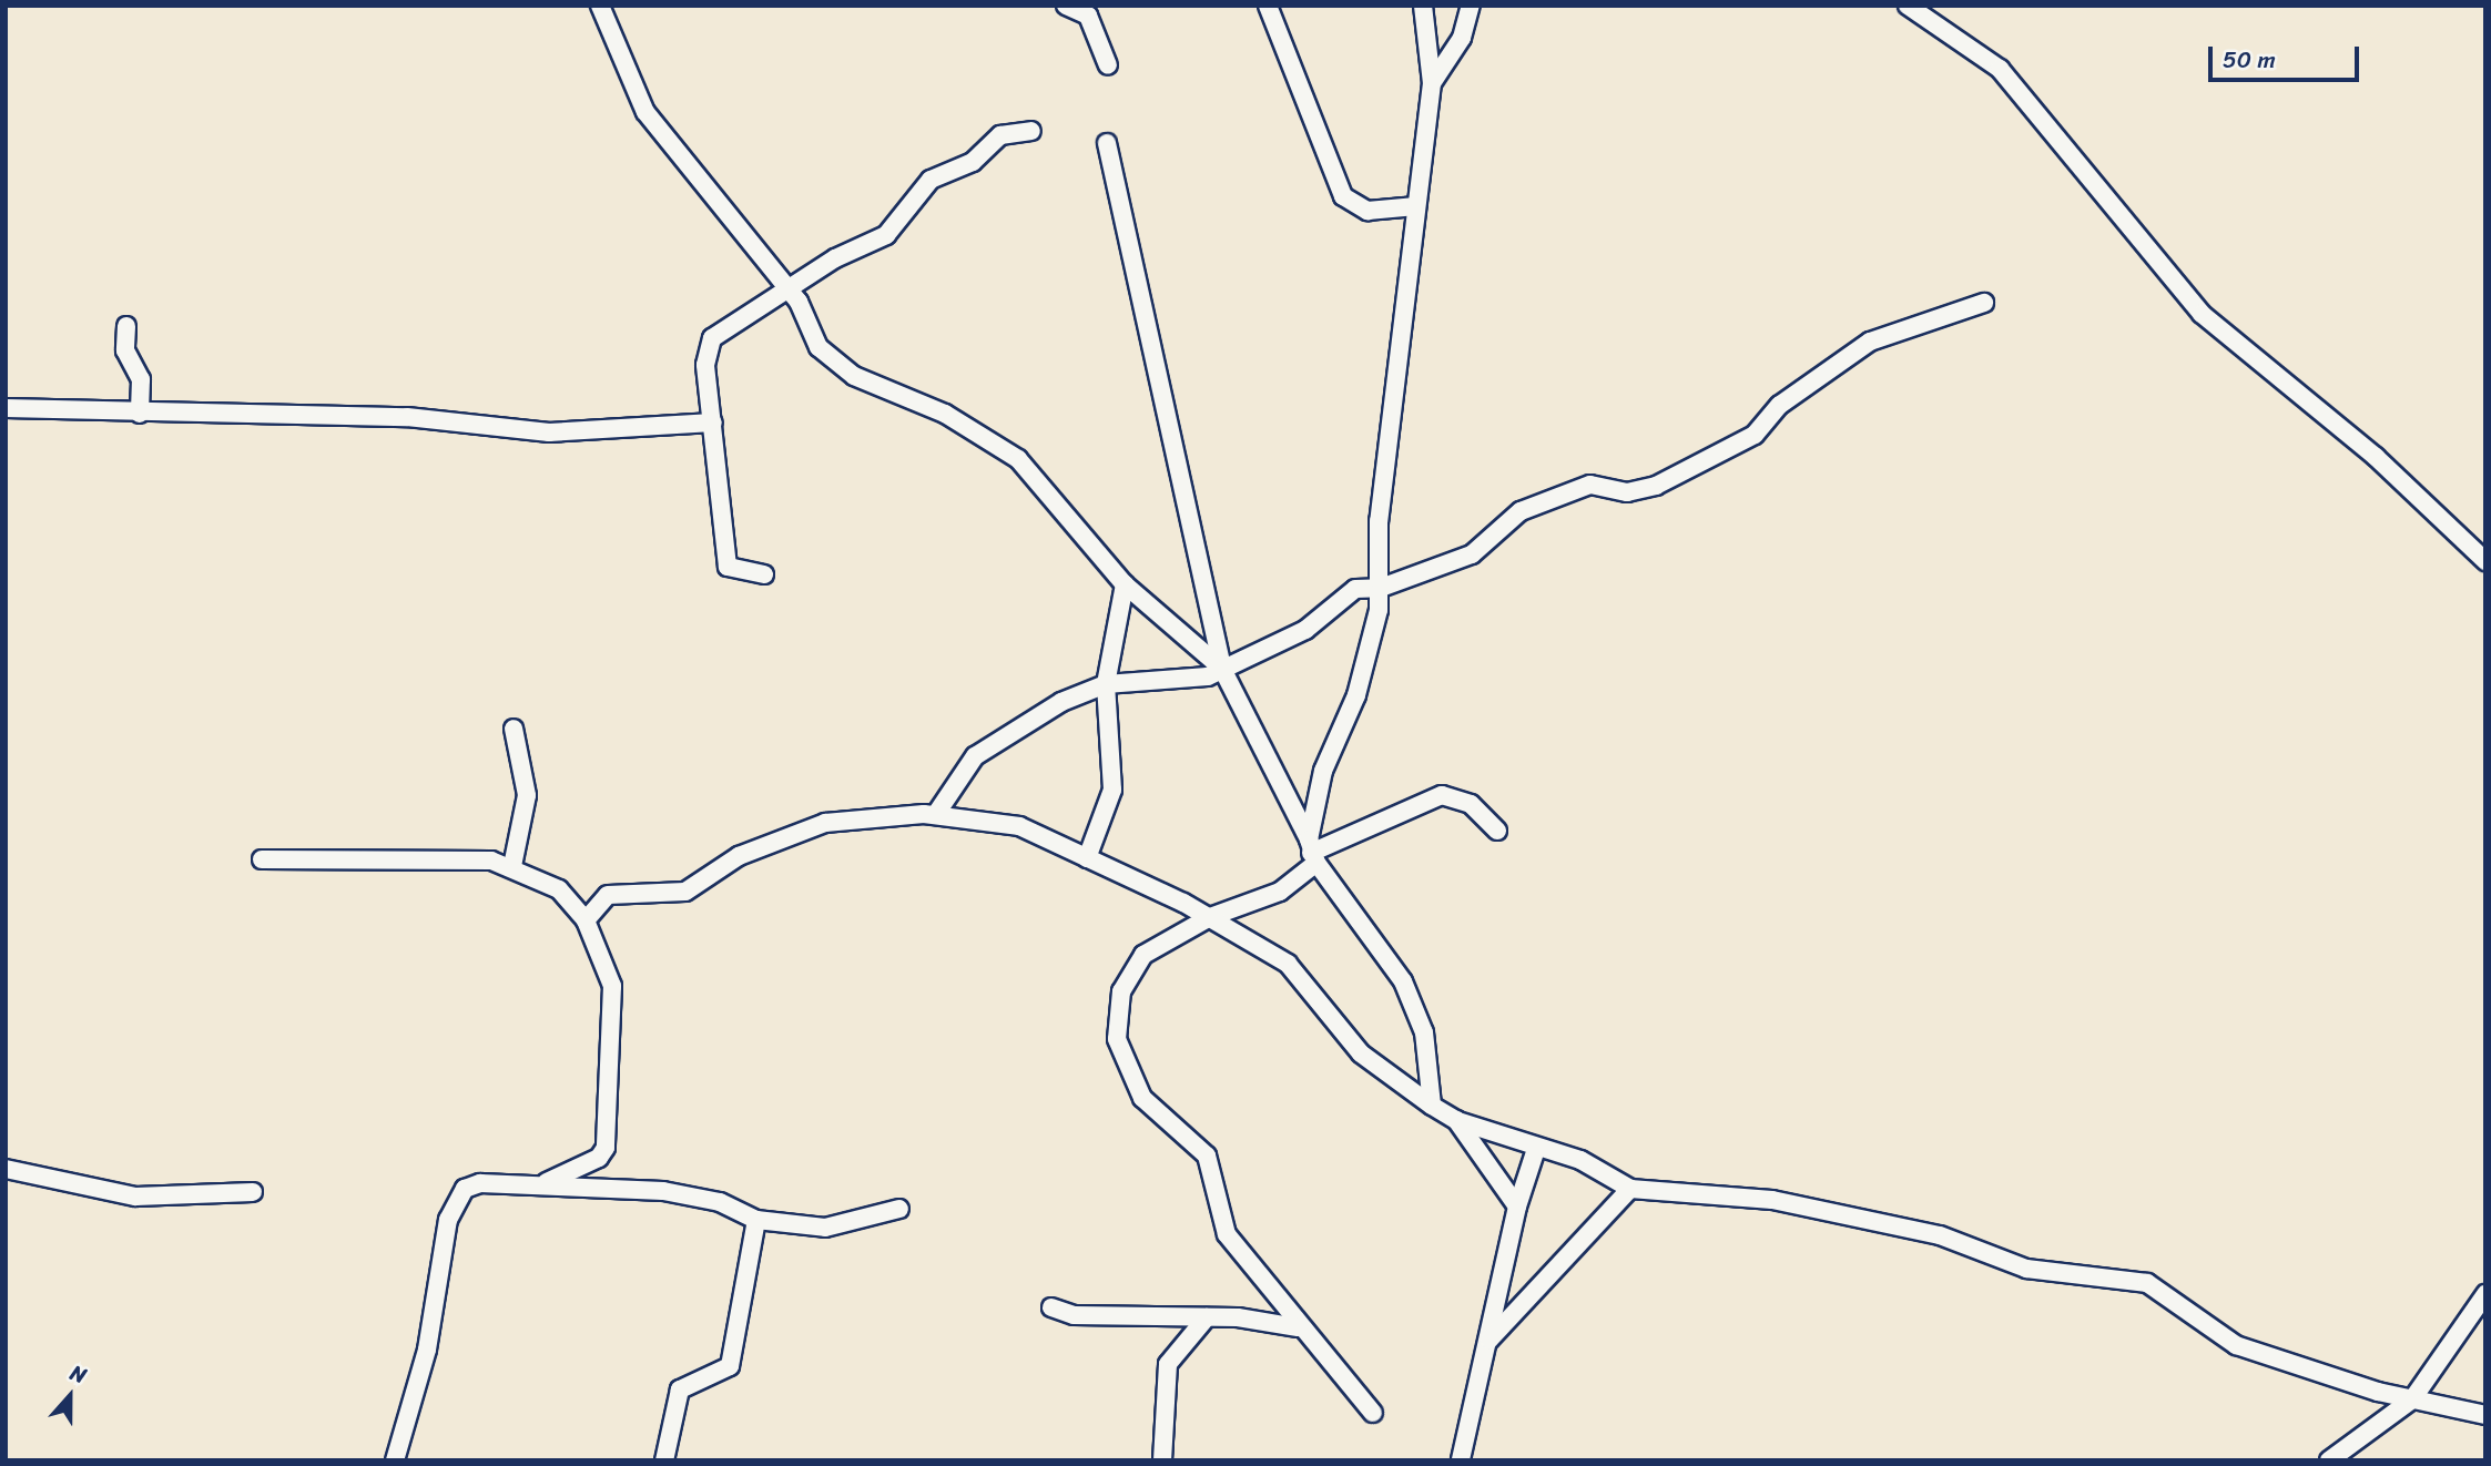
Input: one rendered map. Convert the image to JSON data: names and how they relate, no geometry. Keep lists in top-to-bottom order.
{
  "scale_bar": "50 m",
  "north": "top"
}
